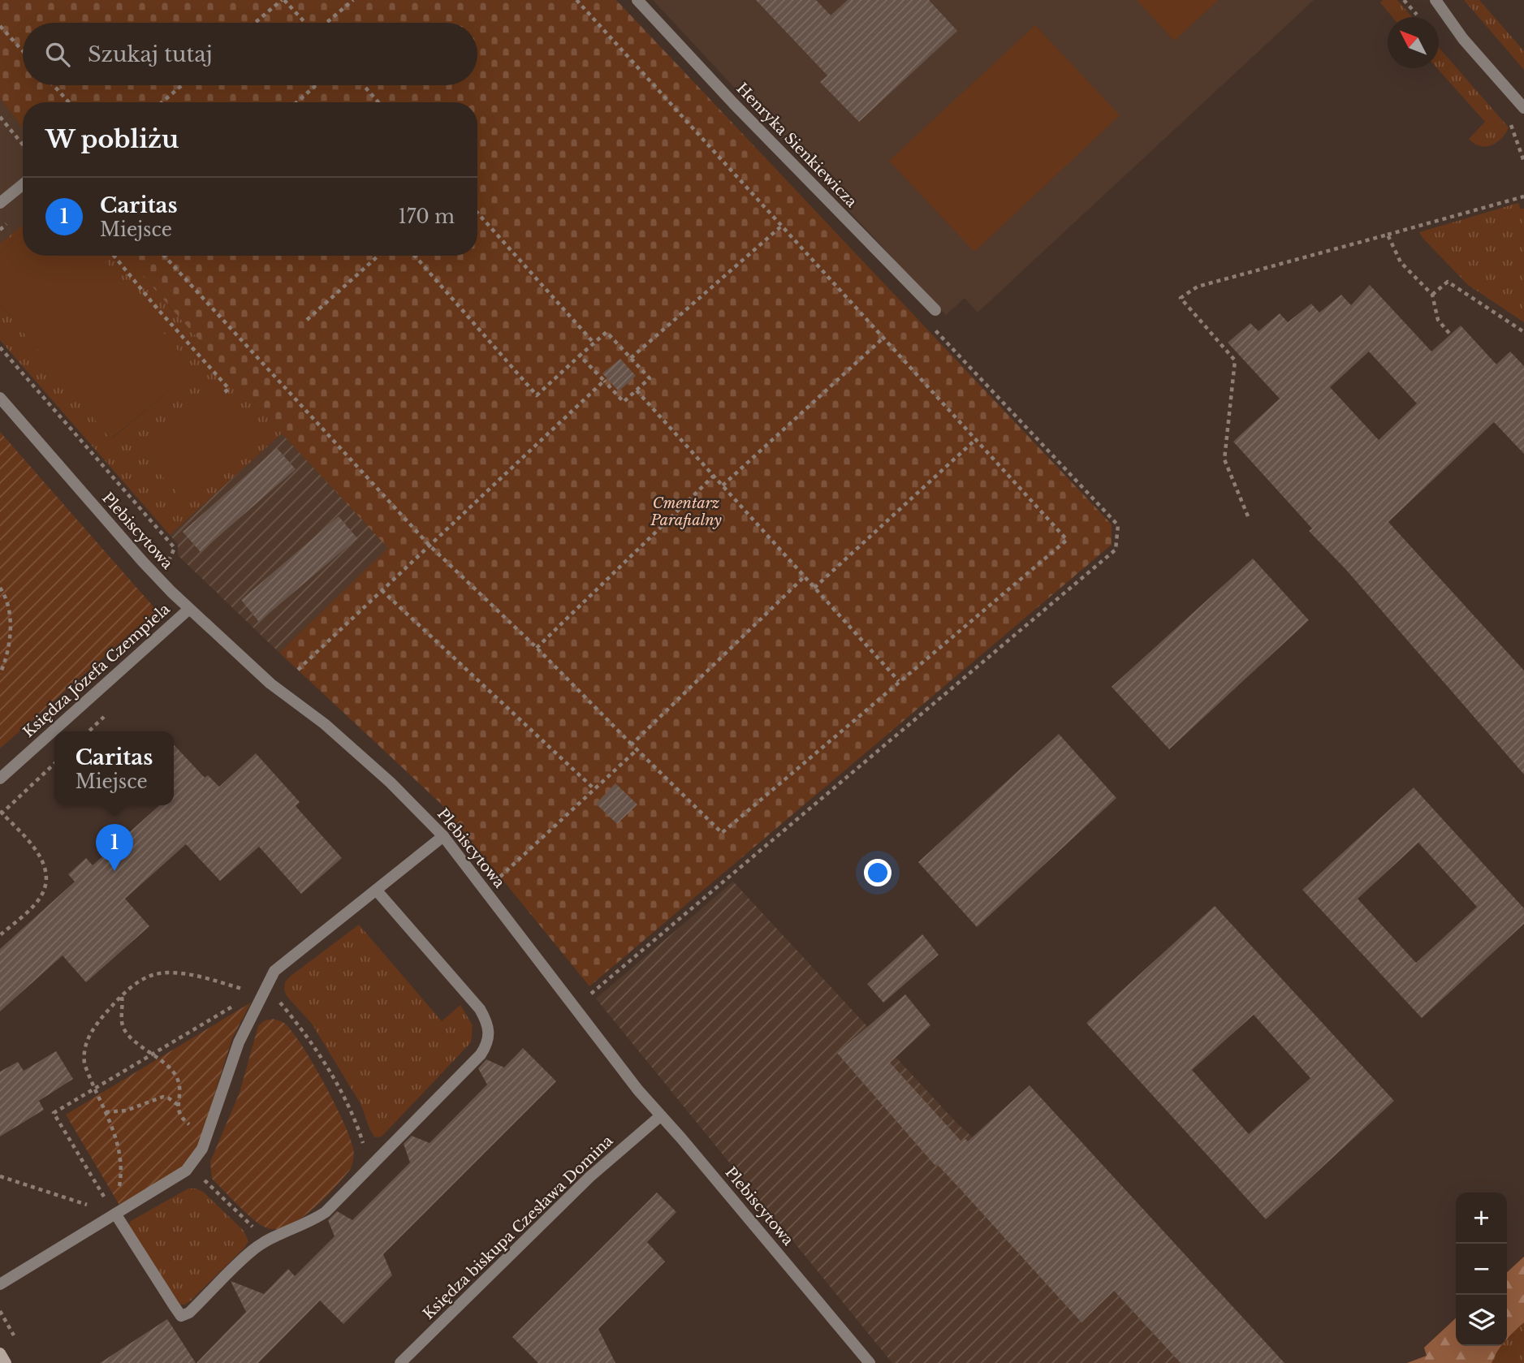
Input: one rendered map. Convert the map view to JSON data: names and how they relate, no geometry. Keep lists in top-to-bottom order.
{
  "streets": {
    "street": [
      "Henryka Sienkiewicza",
      "Plebiscytowa",
      "Księdza Józefa Czempiela",
      "Księdza biskupa Czesława Domina"
    ]
  },
  "crossings": [
    ["Plebiscytowa", "Księdza Józefa Czempiela"],
    ["Plebiscytowa", "Księdza biskupa Czesława Domina"]
  ],
  "parks": ["Cmentarz Parafialny"],
  "north": "top left",
  "page": {
    "search": "Szukaj tutaj",
    "heading": "W pobliżu",
    "list": [
      {
        "mark": "1",
        "name": "Caritas",
        "note": "Miejsce",
        "value": "170 m"
      }
    ],
    "popup": ["Caritas", "Miejsce"],
    "pins": "1",
    "map_buttons": ["+", "−"]
  }
}
